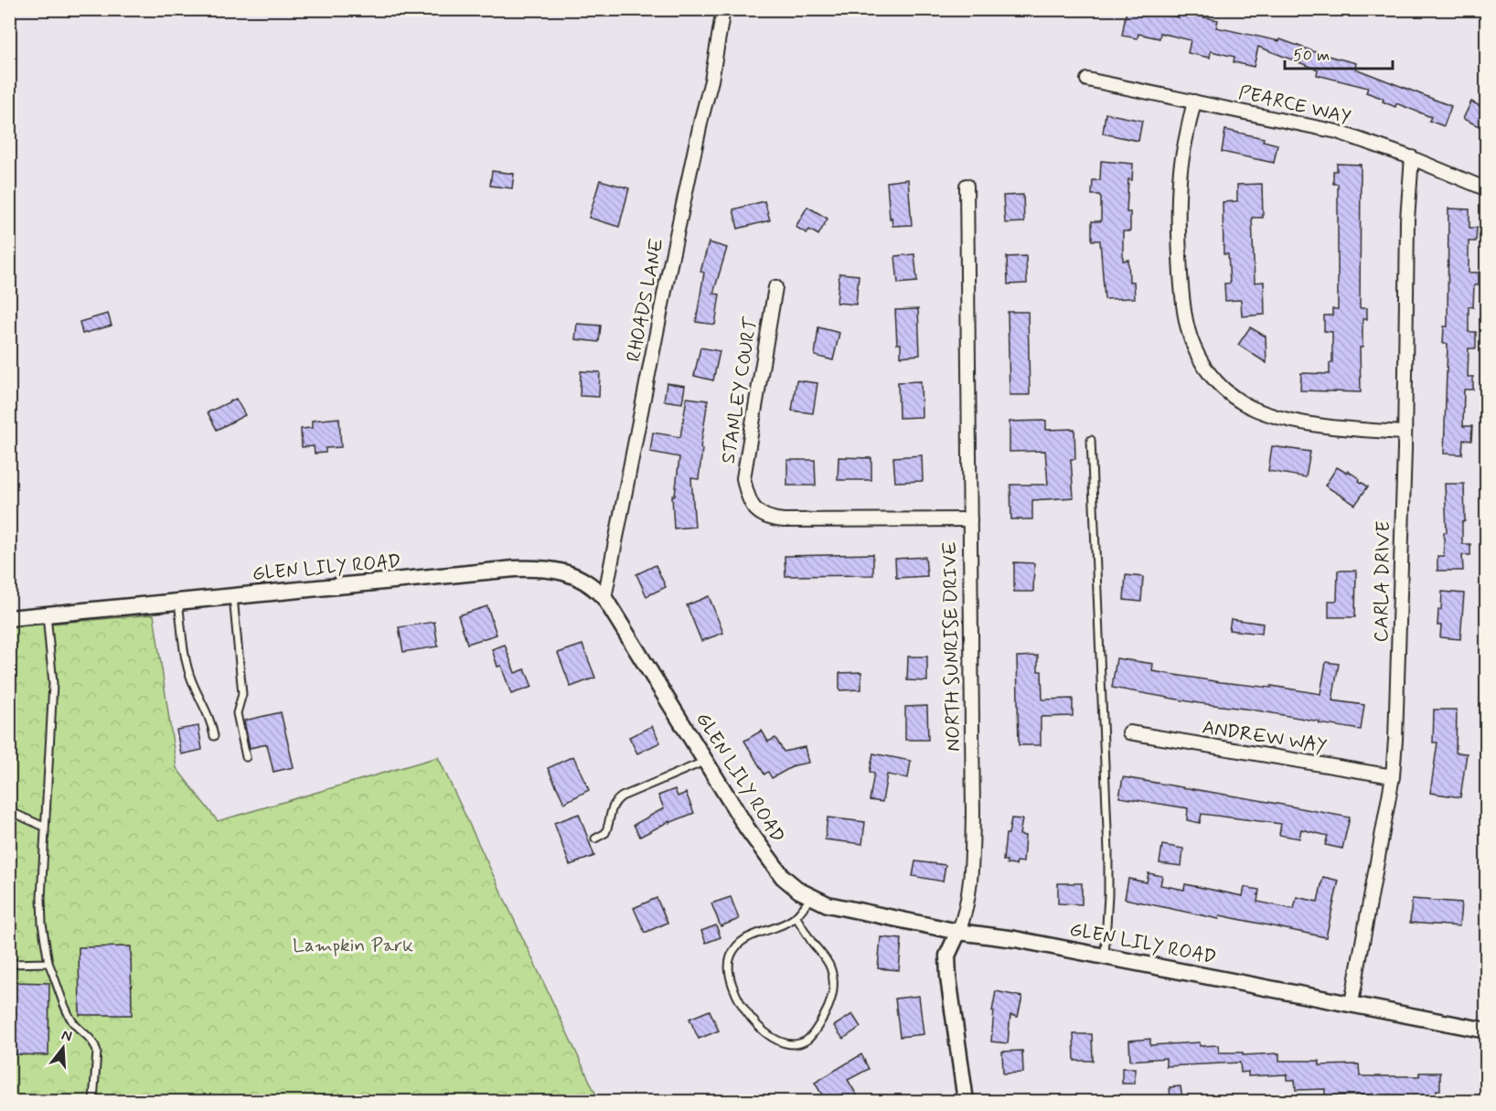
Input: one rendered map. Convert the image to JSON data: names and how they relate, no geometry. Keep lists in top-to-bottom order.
{
  "streets": {
    "street": [
      "PEARCE WAY",
      "RHOADS LANE",
      "STANLEY COURT",
      "GLEN LILY ROAD",
      "CARLA DRIVE",
      "NORTH SUNRISE DRIVE",
      "ANDREW WAY"
    ]
  },
  "crossings": [
    ["PEARCE WAY", "CARLA DRIVE"],
    ["RHOADS LANE", "GLEN LILY ROAD"],
    ["STANLEY COURT", "NORTH SUNRISE DRIVE"],
    ["GLEN LILY ROAD", "CARLA DRIVE"],
    ["GLEN LILY ROAD", "NORTH SUNRISE DRIVE"],
    ["CARLA DRIVE", "ANDREW WAY"]
  ],
  "parks": ["Lampkin Park"],
  "scale_bar": "50 m",
  "north": "top"
}
